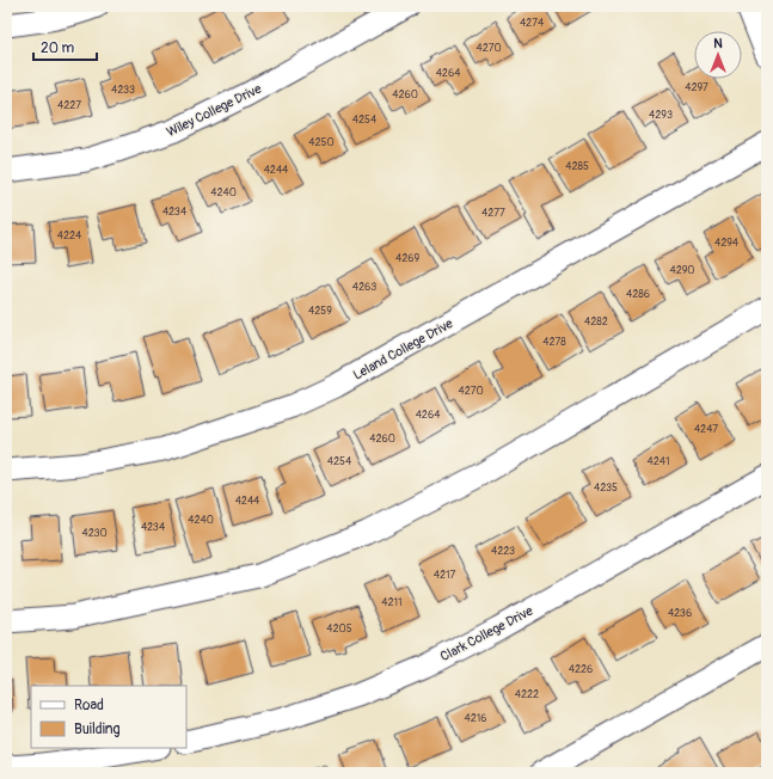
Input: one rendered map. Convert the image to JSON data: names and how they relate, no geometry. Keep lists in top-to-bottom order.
{
  "streets": {
    "street": ["Wiley College Drive", "Leland College Drive", "Clark College Drive"]
  },
  "house_numbers": [
    "4274",
    "4270",
    "4264",
    "4297",
    "4233",
    "4260",
    "4227",
    "4293",
    "4254",
    "4250",
    "4285",
    "4244",
    "4240",
    "4234",
    "4277",
    "4224",
    "4294",
    "4269",
    "4290",
    "4263",
    "4286",
    "4259",
    "4282",
    "4278",
    "4270",
    "4264",
    "4247",
    "4260",
    "4254",
    "4241",
    "4235",
    "4244",
    "4240",
    "4234",
    "4230",
    "4223",
    "4217",
    "4211",
    "4236",
    "4205",
    "4226",
    "4222",
    "4216"
  ],
  "legend": ["Road", "Building"],
  "scale_bar": "20 m",
  "north": "top"
}
